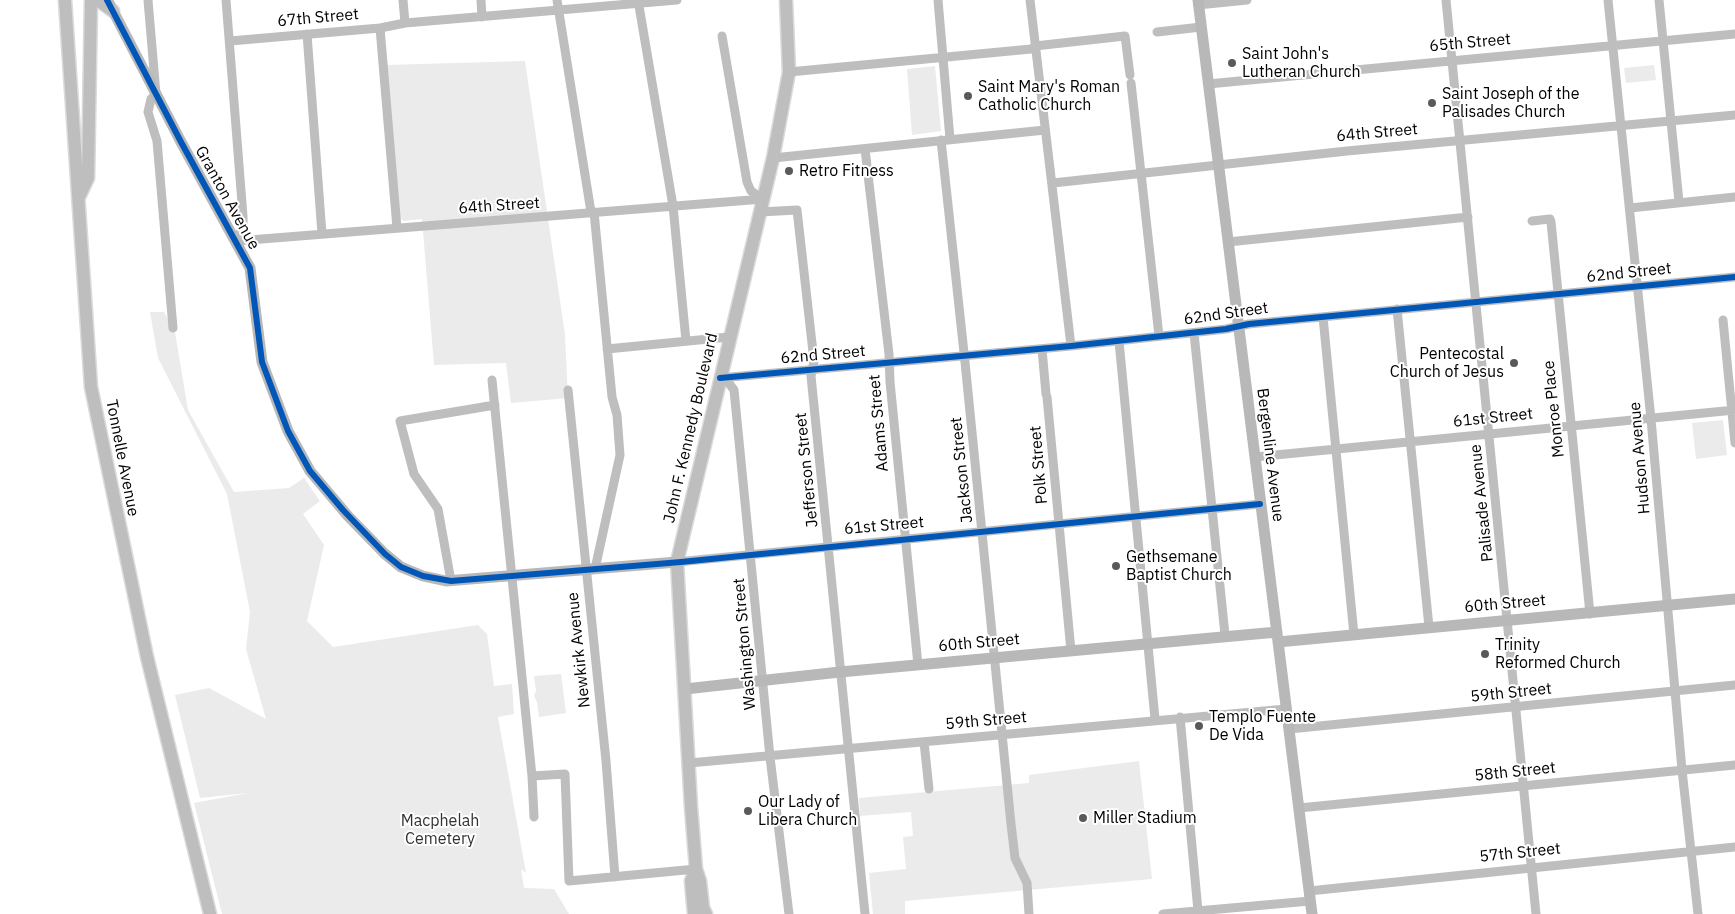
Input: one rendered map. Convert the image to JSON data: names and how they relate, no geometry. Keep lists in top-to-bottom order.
{
  "streets": {
    "main road": ["John F. Kennedy Boulevard", "Tonnelle Avenue"],
    "street": [
      "67th Street",
      "65th Street",
      "64th Street",
      "Granton Avenue",
      "62nd Street",
      "Monroe Place",
      "61st Street",
      "Adams Street",
      "Bergenline Avenue",
      "Hudson Avenue",
      "Polk Street",
      "Jefferson Street",
      "Jackson Street",
      "Palisade Avenue",
      "60th Street",
      "Washington Street",
      "Newkirk Avenue",
      "59th Street",
      "58th Street",
      "57th Street"
    ]
  },
  "crossings": [
    ["65th Street", "Bergenline Avenue"],
    ["65th Street", "Hudson Avenue"],
    ["65th Street", "Palisade Avenue"],
    ["64th Street", "Granton Avenue"],
    ["64th Street", "John F. Kennedy Boulevard"],
    ["64th Street", "Bergenline Avenue"],
    ["64th Street", "Hudson Avenue"],
    ["64th Street", "Palisade Avenue"],
    ["Granton Avenue", "61st Street"],
    ["62nd Street", "Monroe Place"],
    ["62nd Street", "Adams Street"],
    ["62nd Street", "John F. Kennedy Boulevard"],
    ["62nd Street", "Bergenline Avenue"],
    ["62nd Street", "Hudson Avenue"],
    ["62nd Street", "Polk Street"],
    ["62nd Street", "Jefferson Street"],
    ["62nd Street", "Jackson Street"],
    ["62nd Street", "Palisade Avenue"],
    ["62nd Street", "Washington Street"],
    ["Monroe Place", "61st Street"],
    ["Monroe Place", "60th Street"],
    ["61st Street", "Adams Street"],
    ["61st Street", "John F. Kennedy Boulevard"],
    ["61st Street", "Bergenline Avenue"],
    ["61st Street", "Hudson Avenue"],
    ["61st Street", "Polk Street"],
    ["61st Street", "Jefferson Street"],
    ["61st Street", "Jackson Street"],
    ["61st Street", "Palisade Avenue"],
    ["61st Street", "Washington Street"],
    ["61st Street", "Newkirk Avenue"],
    ["Adams Street", "60th Street"],
    ["John F. Kennedy Boulevard", "Jefferson Street"],
    ["John F. Kennedy Boulevard", "60th Street"],
    ["John F. Kennedy Boulevard", "Washington Street"],
    ["John F. Kennedy Boulevard", "59th Street"],
    ["Bergenline Avenue", "60th Street"],
    ["Bergenline Avenue", "59th Street"],
    ["Bergenline Avenue", "58th Street"],
    ["Bergenline Avenue", "57th Street"],
    ["Hudson Avenue", "60th Street"],
    ["Hudson Avenue", "59th Street"],
    ["Hudson Avenue", "58th Street"],
    ["Hudson Avenue", "57th Street"],
    ["Polk Street", "60th Street"],
    ["Jefferson Street", "60th Street"],
    ["Jefferson Street", "59th Street"],
    ["Jackson Street", "60th Street"],
    ["Jackson Street", "59th Street"],
    ["Palisade Avenue", "60th Street"],
    ["Palisade Avenue", "59th Street"],
    ["Palisade Avenue", "58th Street"],
    ["Palisade Avenue", "57th Street"],
    ["60th Street", "Washington Street"],
    ["Washington Street", "59th Street"]
  ],
  "parks": ["Macphelah Cemetery"],
  "places": [
    "Saint John's Lutheran Church",
    "Saint Mary's Roman Catholic Church",
    "Saint Joseph of the Palisades Church",
    "Retro Fitness",
    "Pentecostal Church of Jesus",
    "Gethsemane Baptist Church",
    "Trinity Reformed Church",
    "Templo Fuente De Vida",
    "Our Lady of Libera Church",
    "Miller Stadium"
  ]
}
